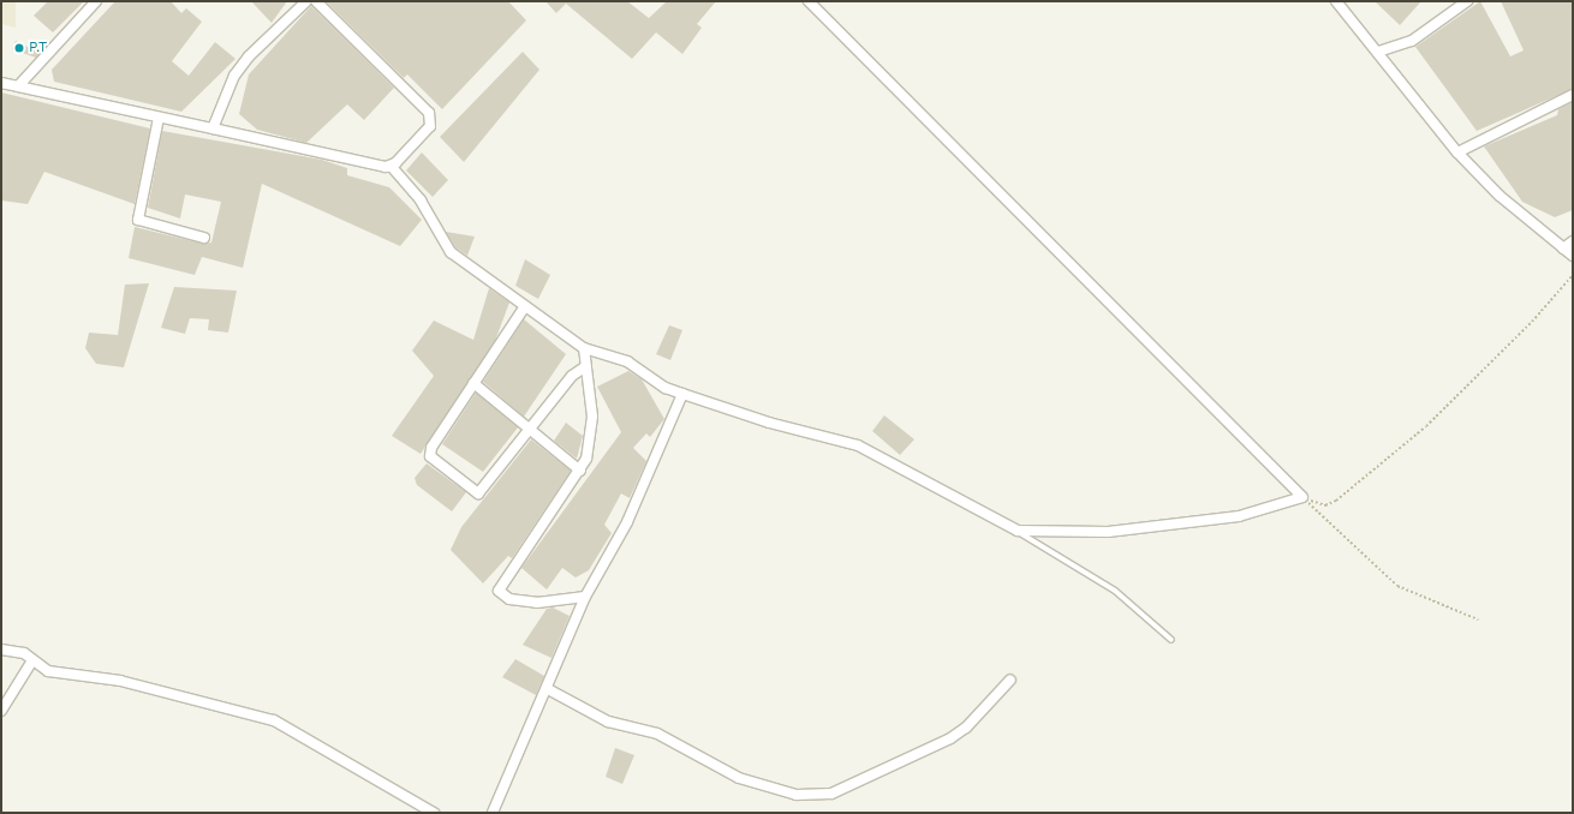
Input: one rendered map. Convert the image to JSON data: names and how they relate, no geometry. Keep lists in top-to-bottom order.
{
  "places": ["P.T"]
}
